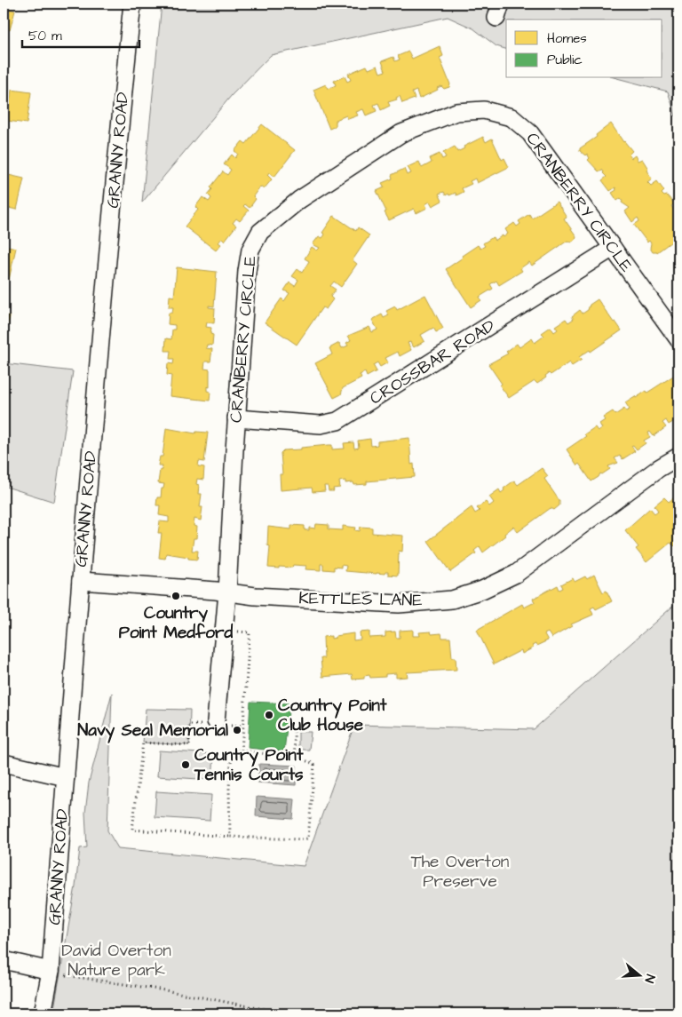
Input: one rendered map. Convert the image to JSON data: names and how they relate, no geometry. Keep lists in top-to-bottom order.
{
  "streets": {
    "street": [
      "GRANNY ROAD",
      "CRANBERRY CIRCLE",
      "CROSSBAR ROAD",
      "KETTLES LANE"
    ]
  },
  "crossings": [
    ["GRANNY ROAD", "KETTLES LANE"],
    ["CRANBERRY CIRCLE", "CROSSBAR ROAD"],
    ["CRANBERRY CIRCLE", "KETTLES LANE"]
  ],
  "parks": ["The Overton Preserve", "David Overton Nature park"],
  "places": [
    "Country Point Medford",
    "Country Point Club House",
    "Navy Seal Memorial",
    "Country Point Tennis Courts"
  ],
  "legend": ["Homes", "Public"],
  "scale_bar": "50 m",
  "north": "right"
}
